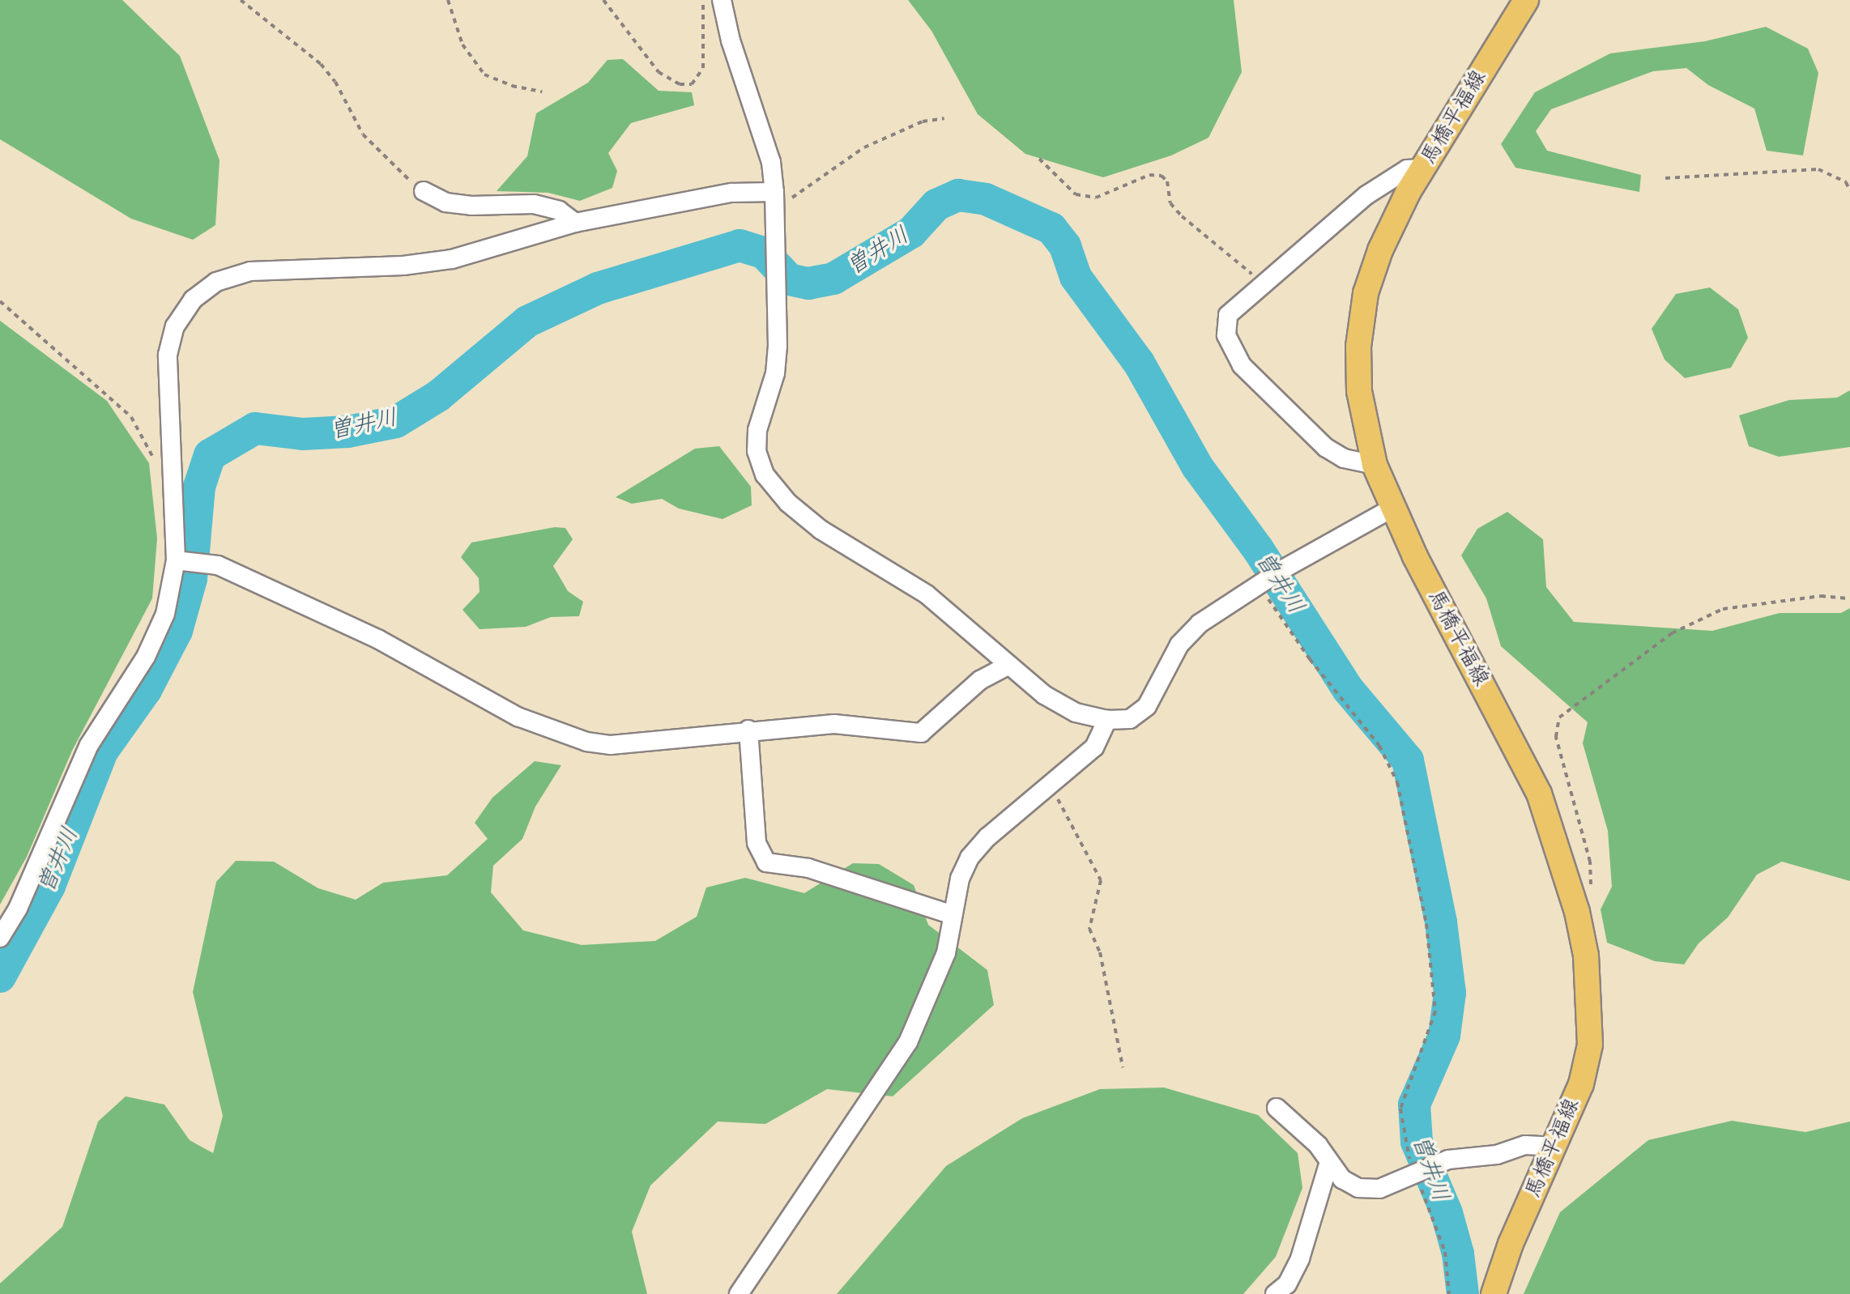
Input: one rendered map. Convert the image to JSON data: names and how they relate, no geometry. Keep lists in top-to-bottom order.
{
  "streets": {
    "main road": ["馬橋平福線"]
  },
  "water": ["曽井川"]
}
